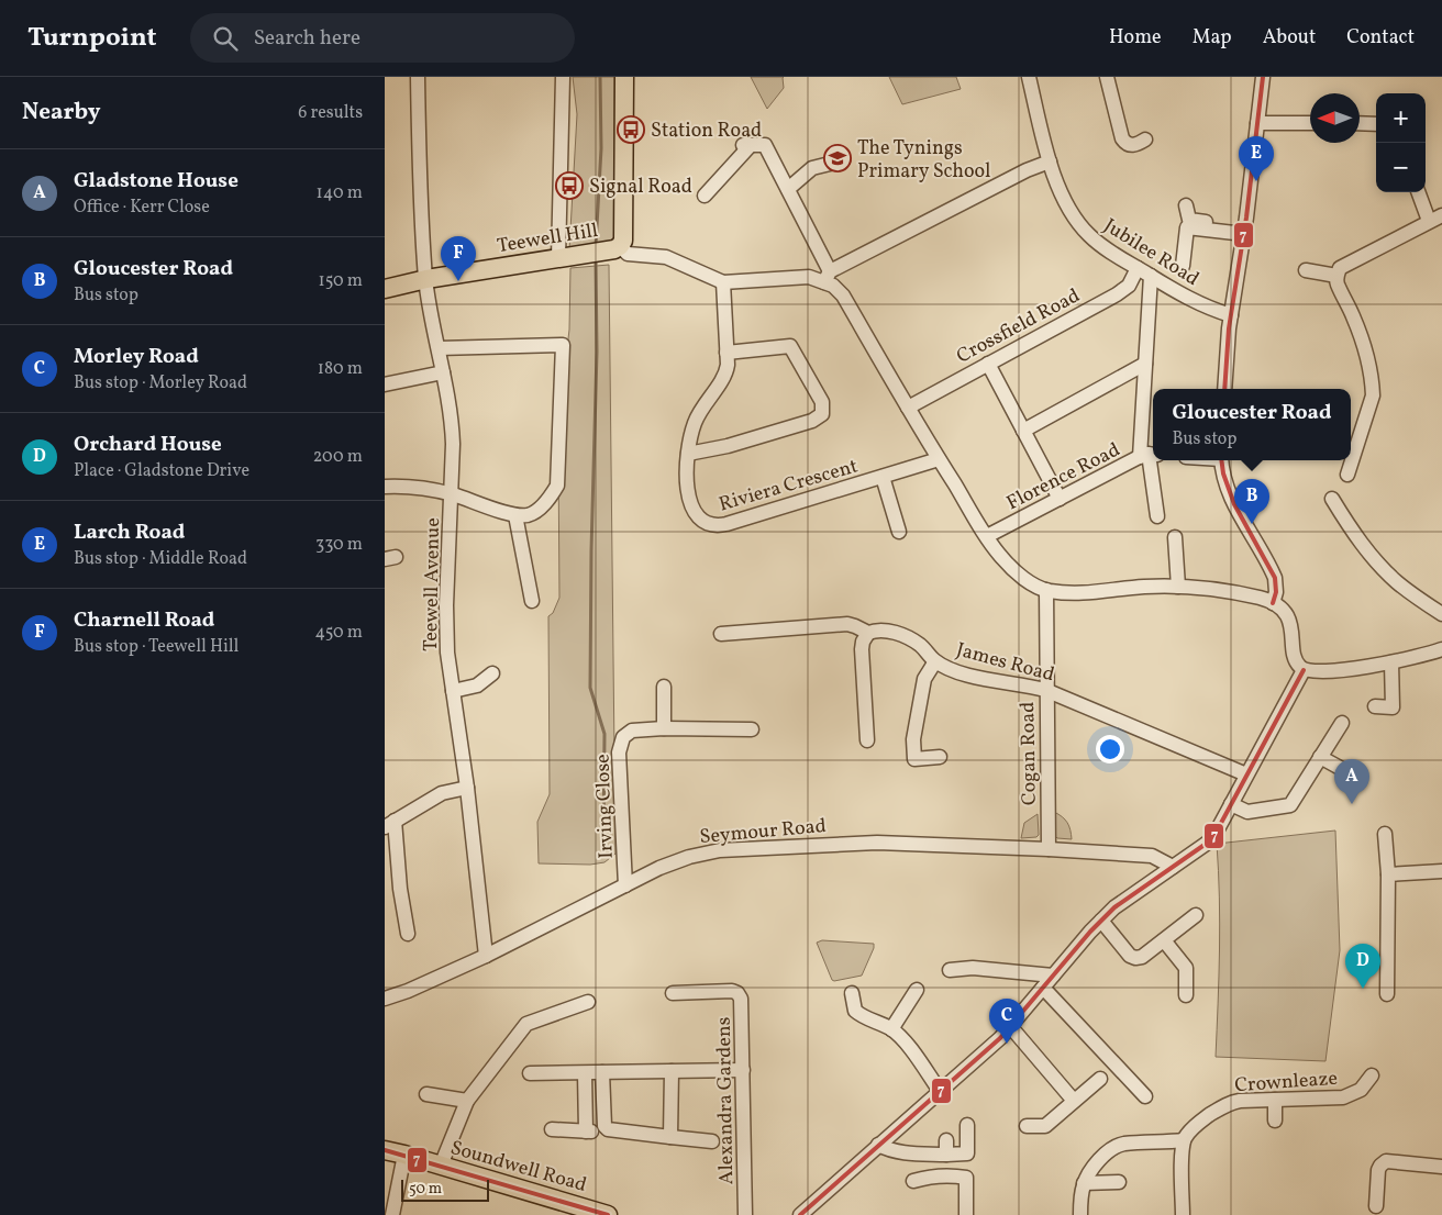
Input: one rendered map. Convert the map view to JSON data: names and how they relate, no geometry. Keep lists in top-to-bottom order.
{
  "streets": {
    "main road": ["Teewell Hill", "Soundwell Road"],
    "street": [
      "Jubilee Road",
      "Crossfield Road",
      "Florence Road",
      "Riviera Crescent",
      "Teewell Avenue",
      "James Road",
      "Cogan Road",
      "Irving Close",
      "Seymour Road",
      "Crownleaze",
      "Alexandra Gardens"
    ]
  },
  "crossings": [
    ["Teewell Hill", "Teewell Avenue"],
    ["Jubilee Road", "Crossfield Road"],
    ["Teewell Avenue", "Seymour Road"],
    ["James Road", "Cogan Road"],
    ["Cogan Road", "Seymour Road"],
    ["Irving Close", "Seymour Road"]
  ],
  "places": {
    "bus stop": ["Station Road", "Signal Road"],
    "school or university": ["The Tynings Primary School"]
  },
  "lines": ["transit line 7"],
  "scale_bar": "50 m",
  "north": "left",
  "page": {
    "header": "Turnpoint",
    "search": "Search here",
    "nav": [
      "Home",
      "Map",
      "About",
      "Contact"
    ],
    "heading": ["Nearby", "6 results"],
    "map_buttons": ["+", "−"],
    "pins": [
      "E",
      "F",
      "B",
      "A",
      "D",
      "C"
    ],
    "list": [
      {
        "mark": "A",
        "name": "Gladstone House",
        "note": "Office · Kerr Close",
        "value": "140 m"
      },
      {
        "mark": "B",
        "name": "Gloucester Road",
        "note": "Bus stop",
        "value": "150 m"
      },
      {
        "mark": "C",
        "name": "Morley Road",
        "note": "Bus stop · Morley Road",
        "value": "180 m"
      },
      {
        "mark": "D",
        "name": "Orchard House",
        "note": "Place · Gladstone Drive",
        "value": "200 m"
      },
      {
        "mark": "E",
        "name": "Larch Road",
        "note": "Bus stop · Middle Road",
        "value": "330 m"
      },
      {
        "mark": "F",
        "name": "Charnell Road",
        "note": "Bus stop · Teewell Hill",
        "value": "450 m"
      }
    ],
    "popup": ["Gloucester Road", "Bus stop"],
    "scale": "50 m"
  }
}
